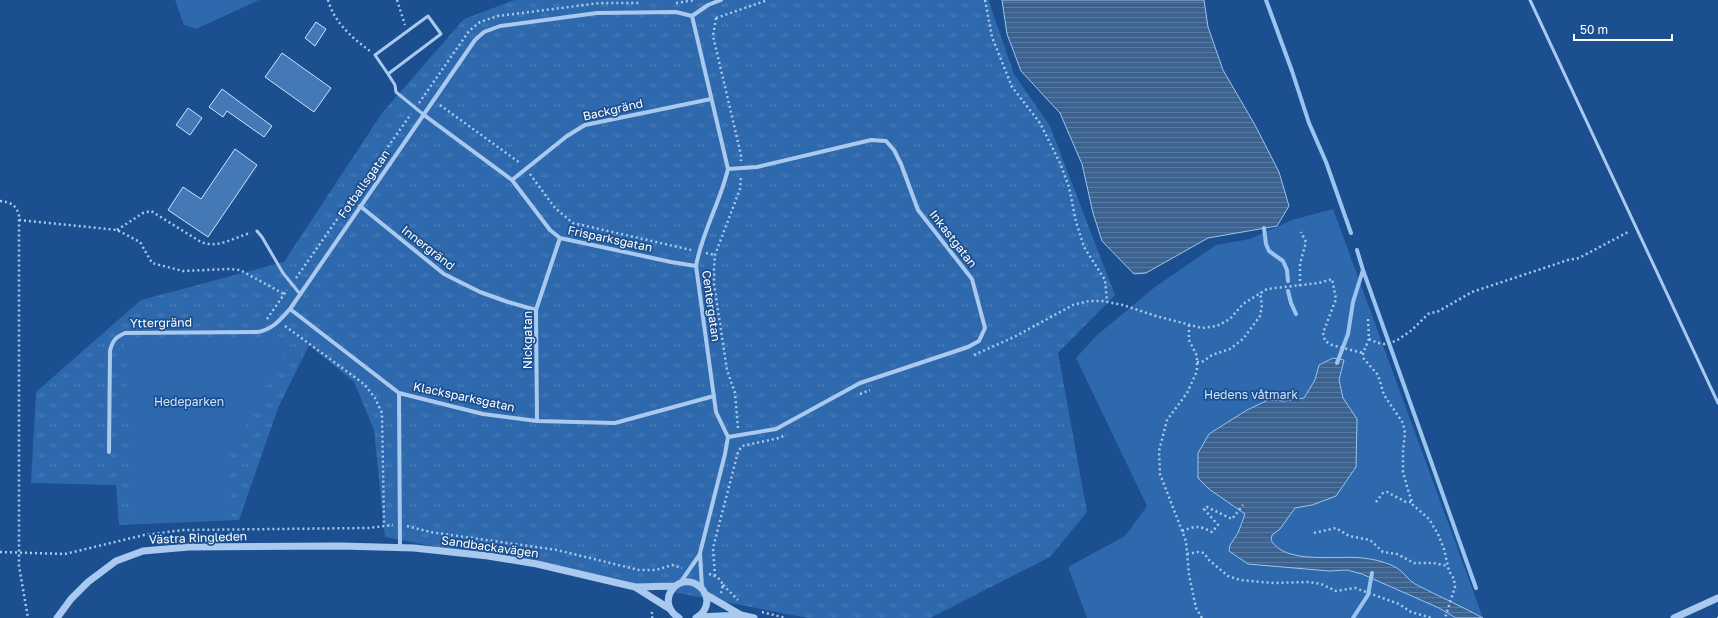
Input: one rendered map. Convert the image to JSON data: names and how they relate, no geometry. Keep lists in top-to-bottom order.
{
  "streets": {
    "street": [
      "Backgränd",
      "Fotballsgatan",
      "Frisparksgatan",
      "Inkastgatan",
      "Innergränd",
      "Centergatan",
      "Yttergränd",
      "Nickgatan",
      "Klacksparksgatan",
      "Västra Ringleden",
      "Sandbackavägen"
    ]
  },
  "crossings": [
    ["Backgränd", "Frisparksgatan"],
    ["Backgränd", "Centergatan"],
    ["Fotballsgatan", "Frisparksgatan"],
    ["Fotballsgatan", "Innergränd"],
    ["Fotballsgatan", "Centergatan"],
    ["Fotballsgatan", "Yttergränd"],
    ["Frisparksgatan", "Centergatan"],
    ["Frisparksgatan", "Nickgatan"],
    ["Inkastgatan", "Centergatan"],
    ["Innergränd", "Nickgatan"],
    ["Centergatan", "Klacksparksgatan"],
    ["Nickgatan", "Klacksparksgatan"],
    ["Västra Ringleden", "Sandbackavägen"]
  ],
  "parks": ["Hedens våtmark", "Hedeparken"],
  "scale_bar": "50 m"
}
